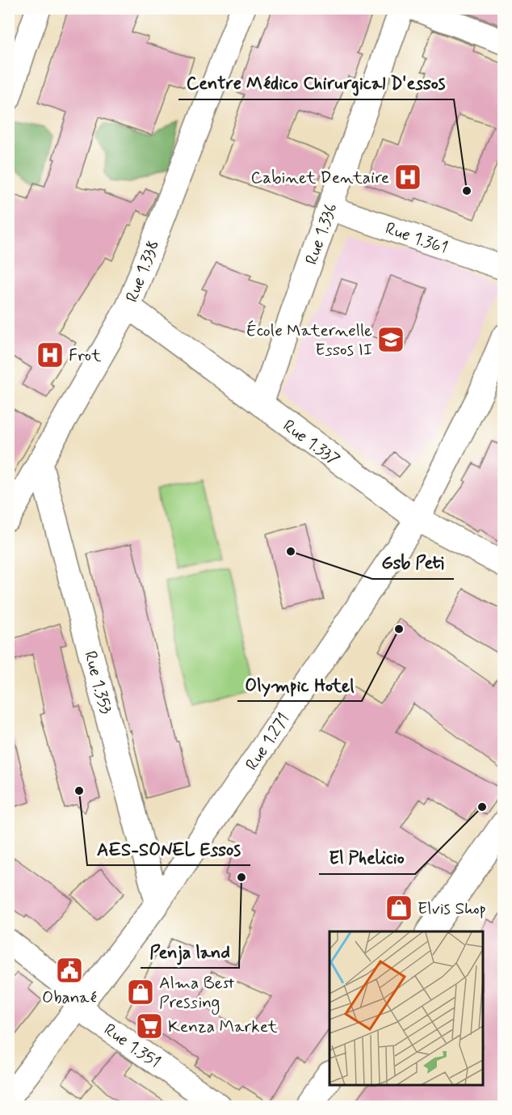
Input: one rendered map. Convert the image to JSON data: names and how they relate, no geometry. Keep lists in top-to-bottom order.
{
  "streets": {
    "street": [
      "Rue 1.336",
      "Rue 1.361",
      "Rue 1.338",
      "Rue 1.337",
      "Rue 1.353",
      "Rue 1.271",
      "Rue 1.351"
    ]
  },
  "crossings": [
    ["Rue 1.336", "Rue 1.361"],
    ["Rue 1.336", "Rue 1.337"],
    ["Rue 1.338", "Rue 1.337"],
    ["Rue 1.338", "Rue 1.353"],
    ["Rue 1.337", "Rue 1.271"],
    ["Rue 1.353", "Rue 1.271"],
    ["Rue 1.271", "Rue 1.351"]
  ],
  "places": {
    "hospital": ["Cabinet Dentaire", "Frot"],
    "other": [
      "Centre Médico Chirurgical D'essos",
      "Gsb Peti",
      "Olympic Hotel",
      "AES-SONEL Essos",
      "El Phelicio",
      "Penja land"
    ],
    "school or university": ["École Maternelle Essos II"],
    "shop": ["Elvis Shop", "Alma Best Pressing"],
    "public building": ["Obanaé"],
    "supermarket": ["Kenza Market"]
  }
}
